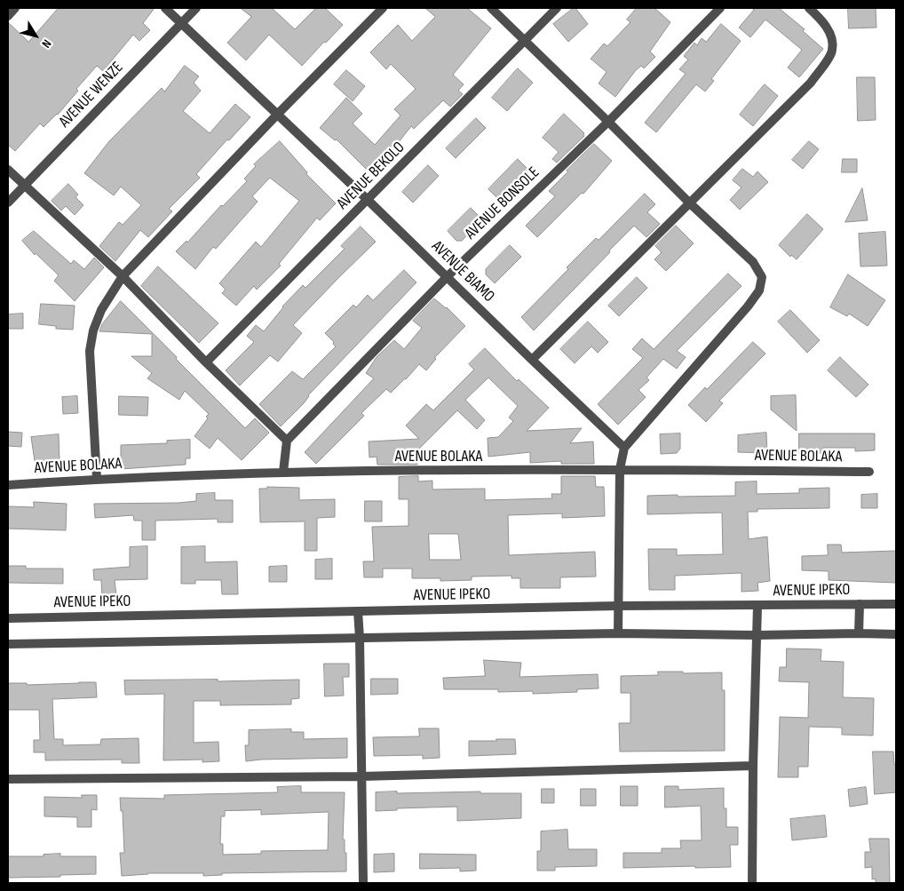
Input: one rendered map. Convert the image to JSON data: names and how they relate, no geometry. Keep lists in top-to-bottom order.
{
  "streets": {
    "street": [
      "AVENUE WENZE",
      "AVENUE BEKOLO",
      "AVENUE BONSOLE",
      "AVENUE BIAMO",
      "AVENUE BOLAKA",
      "AVENUE IPEKO"
    ]
  },
  "crossings": [
    ["AVENUE WENZE", "AVENUE BIAMO"],
    ["AVENUE BEKOLO", "AVENUE BIAMO"],
    ["AVENUE BONSOLE", "AVENUE BIAMO"]
  ],
  "north": "bottom right"
}
